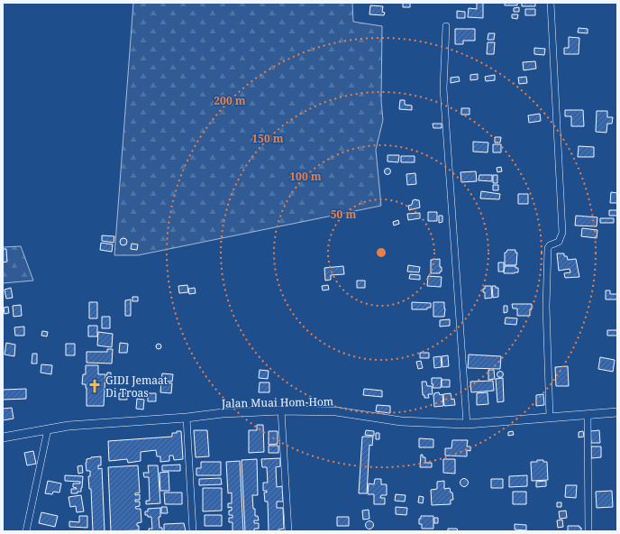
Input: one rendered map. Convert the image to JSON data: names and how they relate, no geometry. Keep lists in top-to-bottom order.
{
  "streets": {
    "street": ["Jalan Muai Hom-Hom"]
  },
  "places": {
    "church": ["GIDI Jemaat Di Troas"]
  },
  "rings": [
    "200 m",
    "150 m",
    "100 m",
    "50 m"
  ]
}
